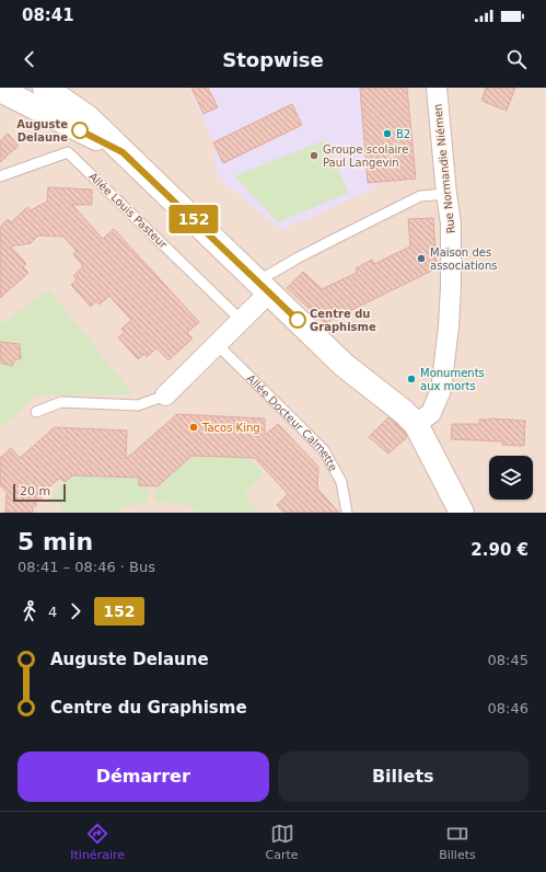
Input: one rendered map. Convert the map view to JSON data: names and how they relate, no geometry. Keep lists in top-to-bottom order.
{
  "streets": {
    "street": ["Rue Normandie Niémen"],
    "lane": ["Allée Louis Pasteur", "Allée Docteur Calmette"]
  },
  "places": [
    "Auguste Delaune",
    "B2",
    "Groupe scolaire Paul Langevin",
    "Maison des associations",
    "Centre du Graphisme",
    "Monuments aux morts",
    "Tacos King"
  ],
  "lines": ["bus line 152"],
  "scale_bar": "20 m",
  "page": {
    "status": "08:41",
    "header": "Stopwise",
    "on_map": "152",
    "scale": "20 m",
    "heading": ["5 min", "08:41 – 08:46 · Bus", "2.90 €"],
    "legs": ["4", "152"],
    "list": [
      {
        "name": "Auguste Delaune",
        "value": "08:45"
      },
      {
        "name": "Centre du Graphisme",
        "value": "08:46"
      }
    ],
    "buttons": ["Démarrer", "Billets"],
    "tabs": ["Itinéraire", "Carte", "Billets"]
  }
}
